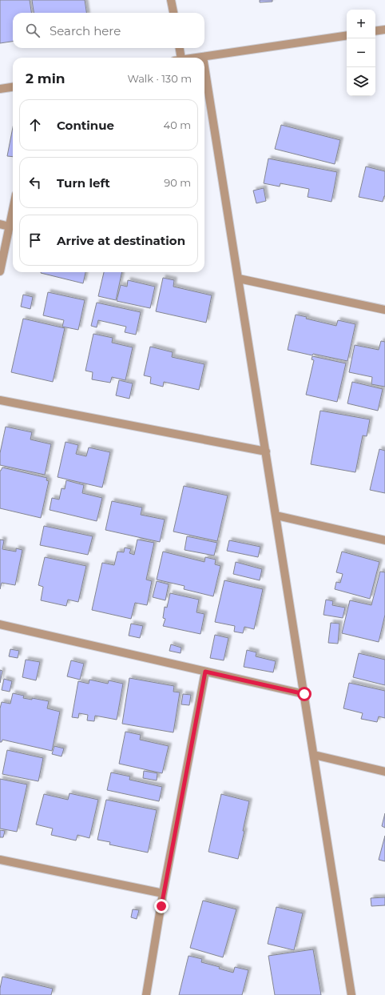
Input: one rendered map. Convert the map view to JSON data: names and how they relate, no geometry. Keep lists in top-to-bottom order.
{
  "page": {
    "map_buttons": ["+", "−"],
    "search": "Search here",
    "heading": ["2 min", "Walk · 130 m"],
    "list": [
      ["Continue", "40 m"],
      ["Turn left", "90 m"],
      "Arrive at destination"
    ]
  }
}
